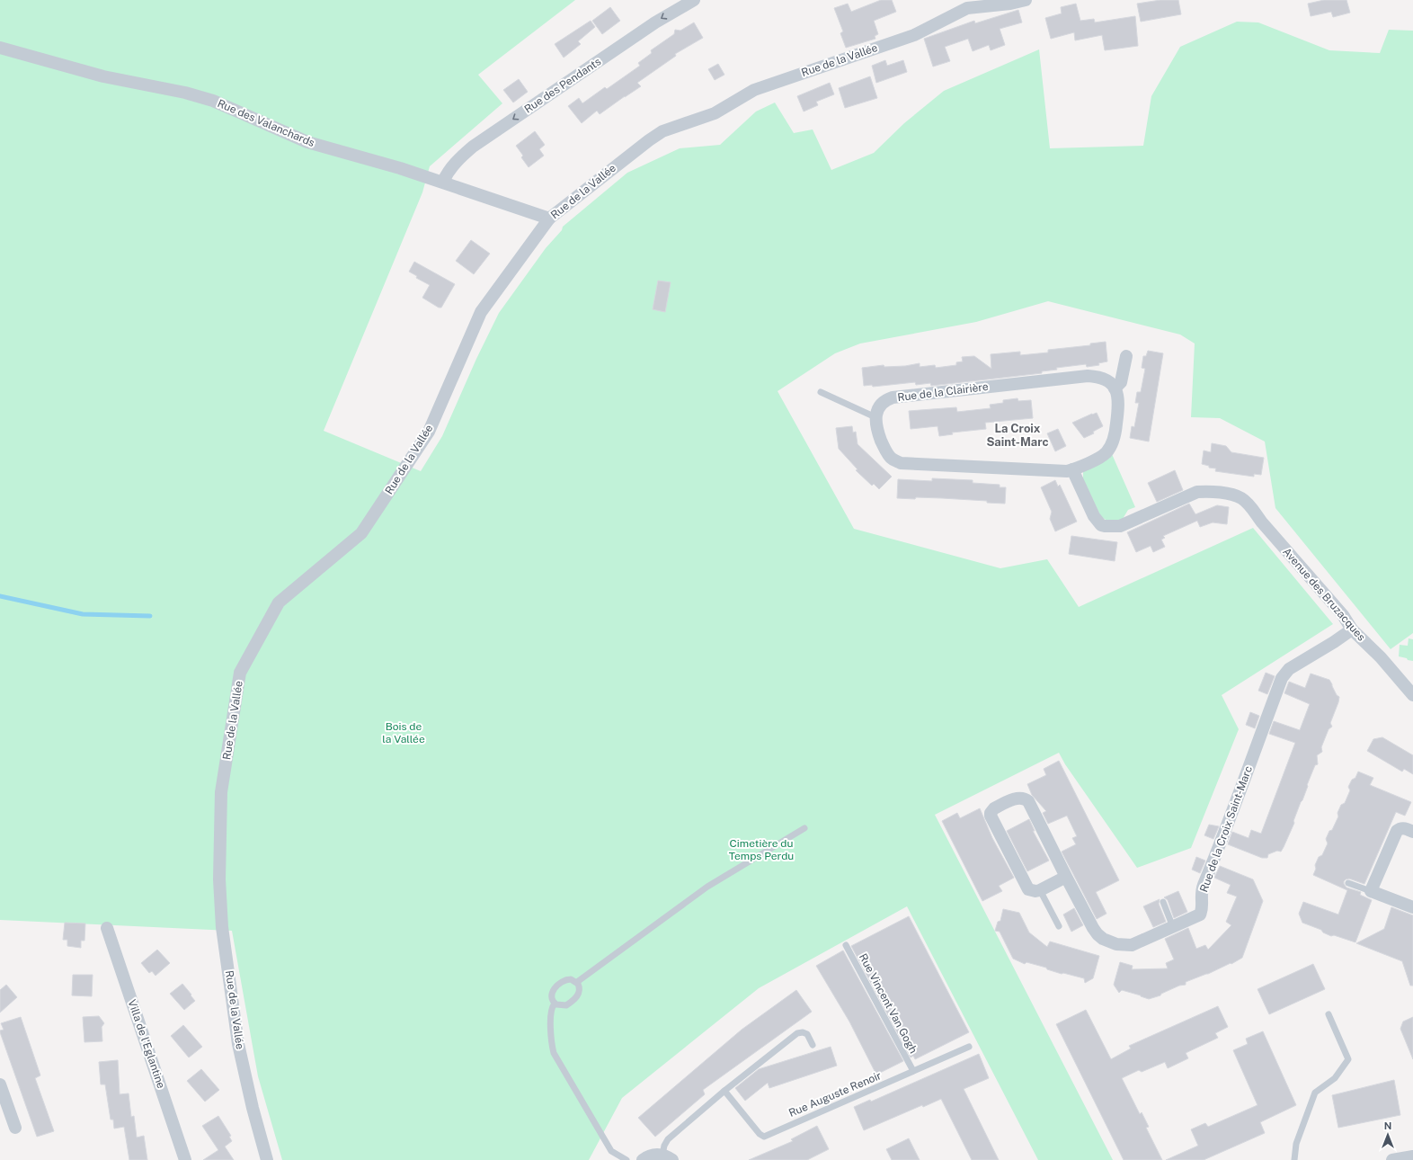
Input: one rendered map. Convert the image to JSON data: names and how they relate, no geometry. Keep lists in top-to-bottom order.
{
  "streets": {
    "street": [
      "Rue de la Vallée",
      "Rue des Pendants",
      "Rue des Valanchards",
      "Rue de la Clairière",
      "Avenue des Bruzacques",
      "Rue de la Croix Saint-Marc",
      "Villa de l'Eglantine"
    ],
    "lane": ["Rue Vincent Van Gogh", "Rue Auguste Renoir"]
  },
  "crossings": [
    ["Rue de la Vallée", "Rue des Valanchards"],
    ["Rue des Pendants", "Rue des Valanchards"],
    ["Avenue des Bruzacques", "Rue de la Croix Saint-Marc"],
    ["Rue Vincent Van Gogh", "Rue Auguste Renoir"]
  ],
  "one_way": ["Rue des Pendants"],
  "districts": ["La Croix Saint-Marc"],
  "parks": ["Bois de la Vallée", "Cimetière du Temps Perdu"],
  "north": "top"
}
